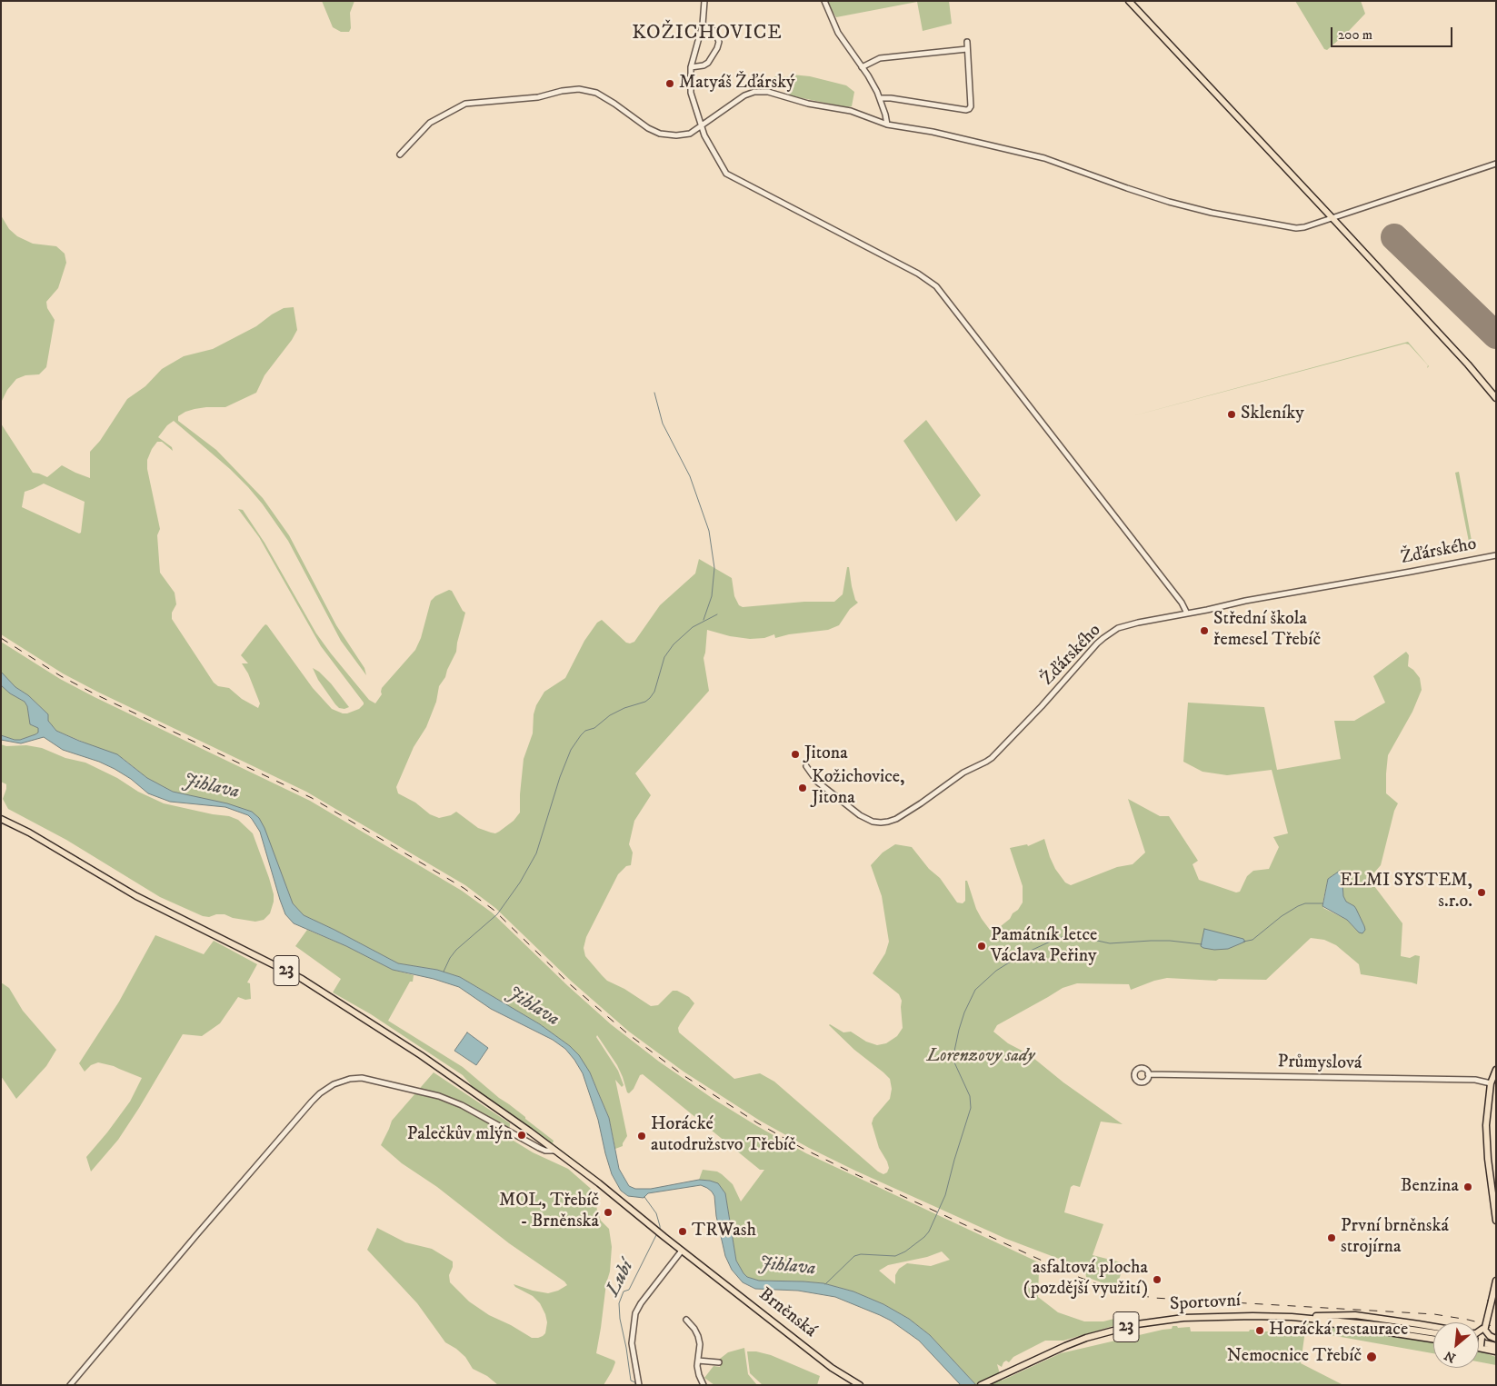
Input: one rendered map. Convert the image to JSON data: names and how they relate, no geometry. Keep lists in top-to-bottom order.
{
  "streets": {
    "main road": ["23", "Sportovní", "Brněnská"],
    "street": ["Žďárského", "Průmyslová"]
  },
  "crossings": [
    ["23", "Brněnská"]
  ],
  "districts": ["KOŽICHOVICE"],
  "water": ["Jihlava", "Lubí"],
  "parks": ["Lorenzovy sady"],
  "places": [
    "Matyáš Žďárský",
    "Skleníky",
    "Střední škola řemesel Třebíč",
    "Jitona",
    "Kožichovice, Jitona",
    "ELMI SYSTEM, s.r.o.",
    "Památník letce Václava Peřiny",
    "Palečkův mlýn",
    "Horácké autodružstvo Třebíč",
    "Benzina",
    "MOL, Třebíč - Brněnská",
    "TRWash",
    "První brněnská strojírna",
    "asfaltová plocha (pozdější využití)",
    "Horácká restaurace",
    "Nemocnice Třebíč"
  ],
  "scale_bar": "200 m",
  "north": "bottom left"
}
